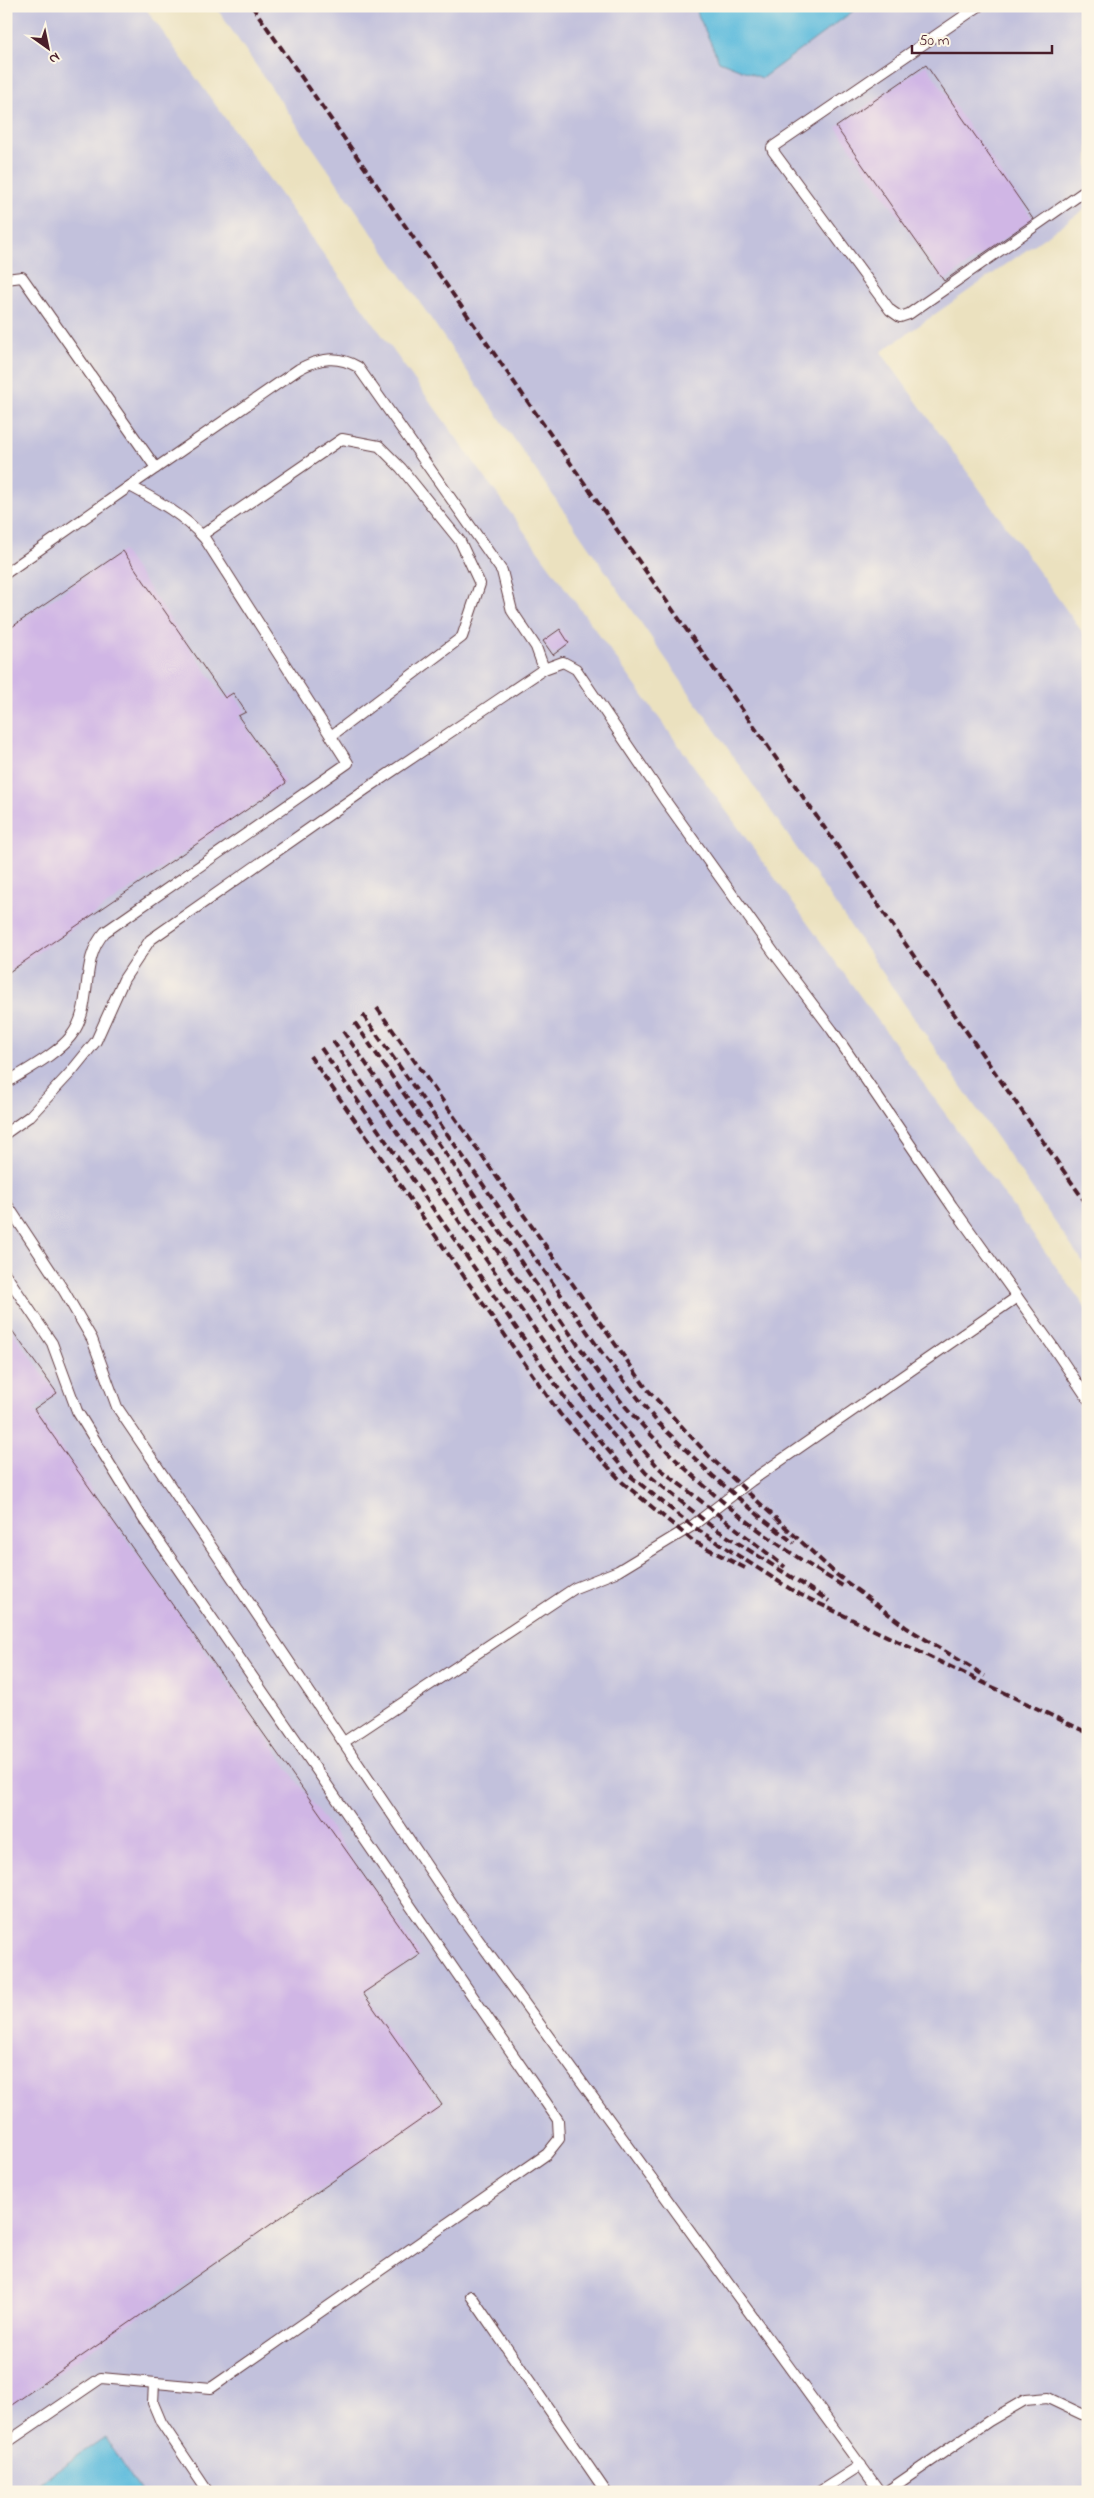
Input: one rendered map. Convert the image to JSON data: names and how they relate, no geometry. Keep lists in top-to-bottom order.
{
  "scale_bar": "50 m",
  "north": "bottom right"
}
